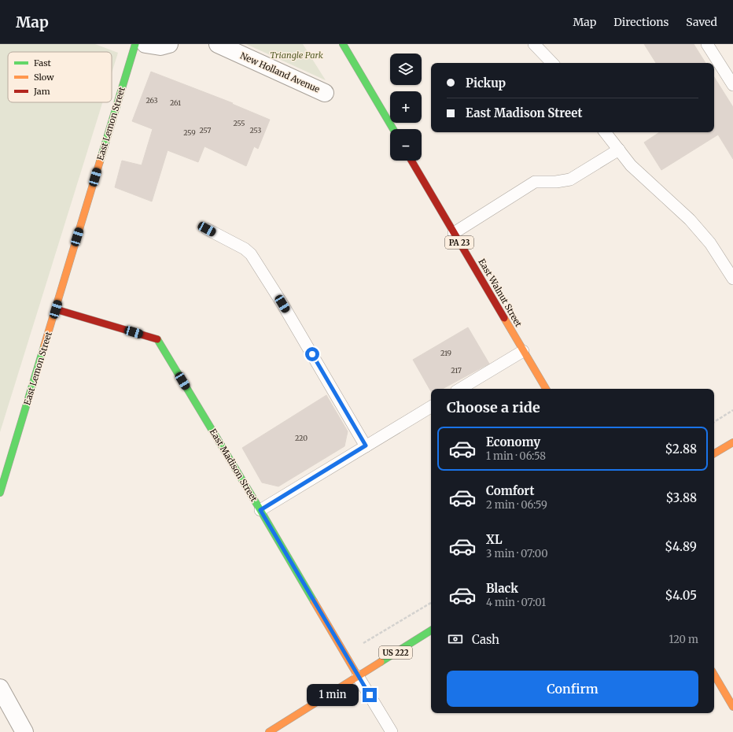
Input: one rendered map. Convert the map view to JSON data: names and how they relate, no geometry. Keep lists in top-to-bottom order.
{
  "streets": {
    "main road": [
      "East Lemon Street",
      "PA 23",
      "East Walnut Street",
      "East Madison Street",
      "US 222"
    ],
    "street": ["New Holland Avenue"]
  },
  "crossings": [
    ["East Lemon Street", "East Madison Street"],
    ["East Madison Street", "US 222"]
  ],
  "parks": ["Triangle Park"],
  "house_numbers": [
    "263",
    "261",
    "255",
    "257",
    "253",
    "259",
    "219",
    "217",
    "220"
  ],
  "legend": ["Fast", "Slow", "Jam"],
  "page": {
    "header": "Map",
    "nav": ["Map", "Directions", "Saved"],
    "map_buttons": ["+", "−"],
    "banner": ["Pickup", "East Madison Street"],
    "heading": "Choose a ride",
    "list": [
      {
        "name": "Economy",
        "note": "1 min · 06:58",
        "value": "$2.88"
      },
      {
        "name": "Comfort",
        "note": "2 min · 06:59",
        "value": "$3.88"
      },
      {
        "name": "XL",
        "note": "3 min · 07:00",
        "value": "$4.89"
      },
      {
        "name": "Black",
        "note": "4 min · 07:01",
        "value": "$4.05"
      }
    ],
    "pay": ["Cash", "120 m"],
    "buttons": "Confirm",
    "bubble": "1 min"
  }
}
